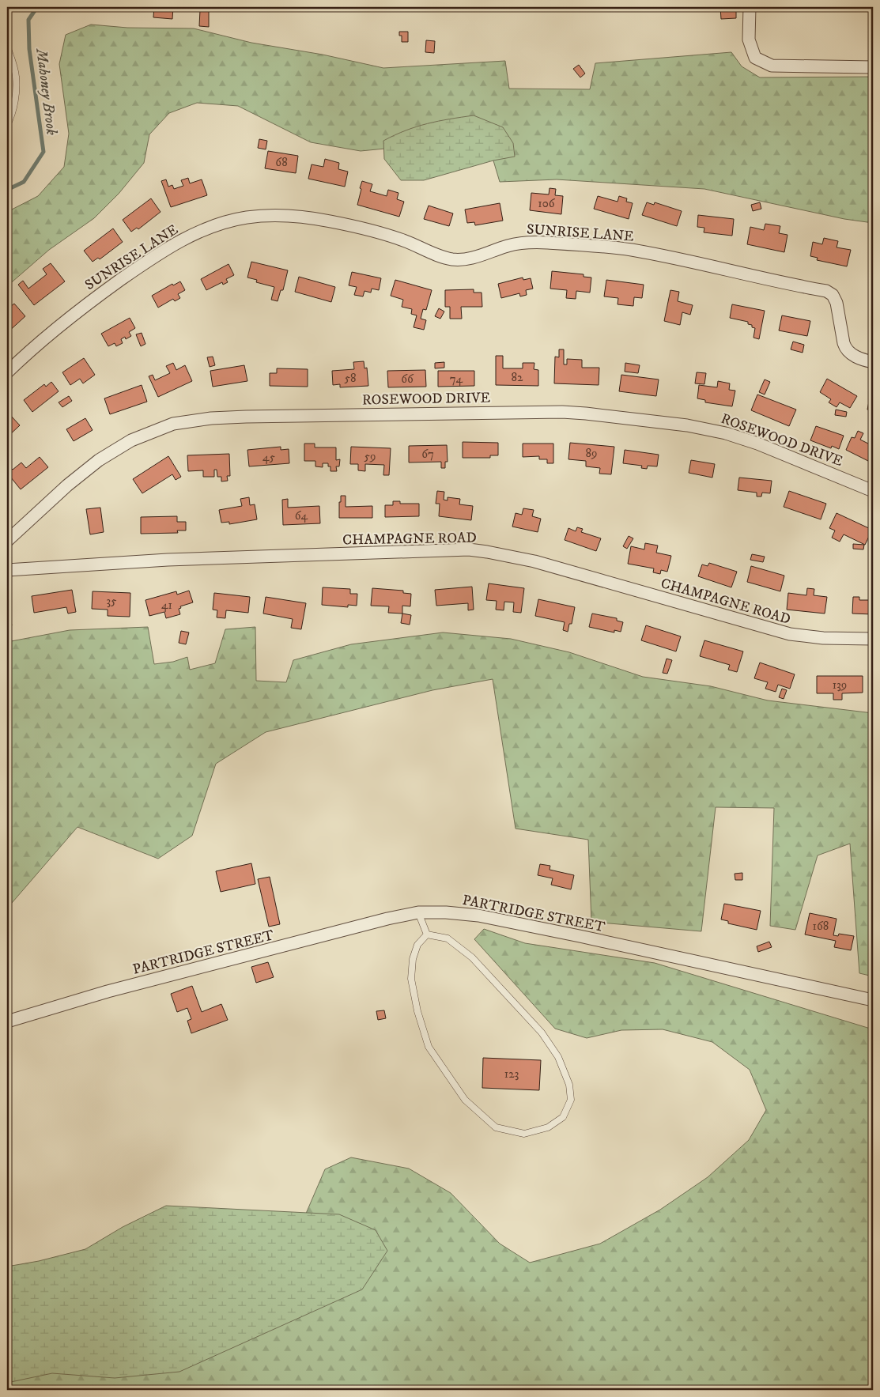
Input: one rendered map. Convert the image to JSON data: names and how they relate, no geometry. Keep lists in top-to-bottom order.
{
  "streets": {
    "street": [
      "SUNRISE LANE",
      "ROSEWOOD DRIVE",
      "CHAMPAGNE ROAD",
      "PARTRIDGE STREET"
    ]
  },
  "water": ["Mahoney Brook"],
  "house_numbers": [
    "68",
    "106",
    "82",
    "58",
    "66",
    "74",
    "89",
    "67",
    "59",
    "45",
    "64",
    "35",
    "41",
    "139",
    "168",
    "123"
  ]
}
